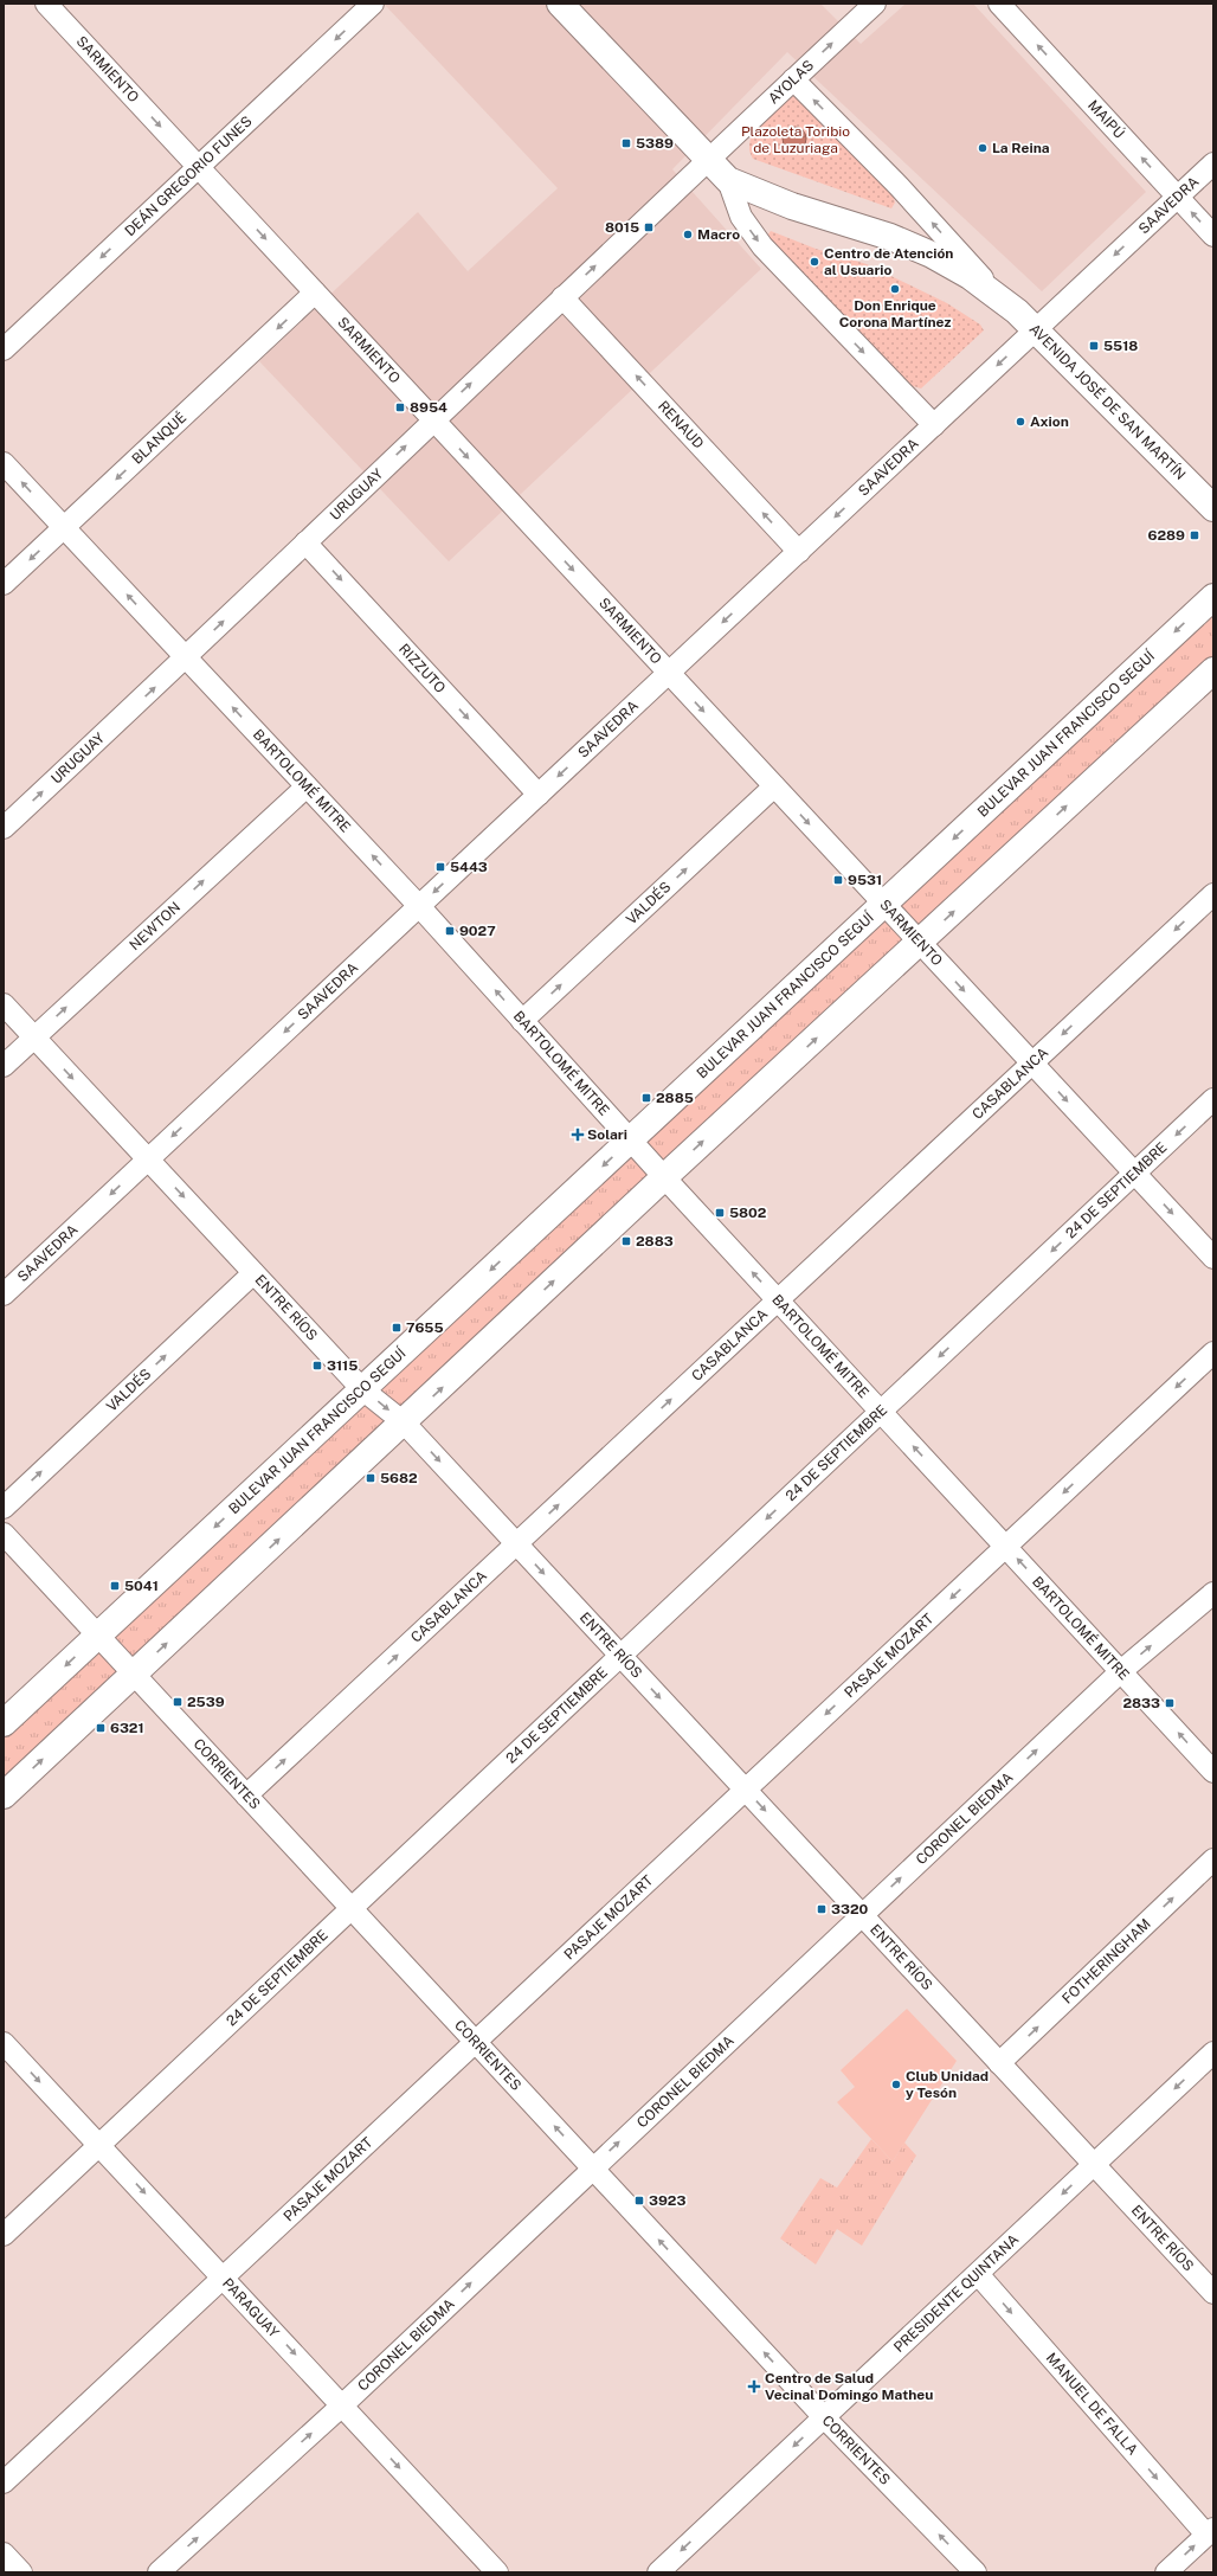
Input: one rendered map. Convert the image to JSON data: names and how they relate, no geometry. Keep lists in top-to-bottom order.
{
  "streets": {
    "main road": ["AVENIDA JOSÉ DE SAN MARTÍN", "BULEVAR JUAN FRANCISCO SEGUÍ"],
    "street": [
      "SARMIENTO",
      "AYOLAS",
      "MAIPÚ",
      "DEÁN GREGORIO FUNES",
      "SAAVEDRA",
      "RENAUD",
      "BLANQUÉ",
      "URUGUAY",
      "RIZZUTO",
      "BARTOLOMÉ MITRE",
      "VALDÉS",
      "NEWTON",
      "CASABLANCA",
      "24 DE SEPTIEMBRE",
      "ENTRE RÍOS",
      "PASAJE MOZART",
      "CORRIENTES",
      "CORONEL BIEDMA",
      "FOTHERINGHAM",
      "PRESIDENTE QUINTANA",
      "PARAGUAY",
      "MANUEL DE FALLA"
    ]
  },
  "crossings": [
    ["SARMIENTO", "DEÁN GREGORIO FUNES"],
    ["SARMIENTO", "SAAVEDRA"],
    ["SARMIENTO", "BLANQUÉ"],
    ["SARMIENTO", "URUGUAY"],
    ["SARMIENTO", "BULEVAR JUAN FRANCISCO SEGUÍ"],
    ["SARMIENTO", "VALDÉS"],
    ["SARMIENTO", "CASABLANCA"],
    ["SARMIENTO", "24 DE SEPTIEMBRE"],
    ["AYOLAS", "AVENIDA JOSÉ DE SAN MARTÍN"],
    ["AYOLAS", "URUGUAY"],
    ["MAIPÚ", "SAAVEDRA"],
    ["SAAVEDRA", "AVENIDA JOSÉ DE SAN MARTÍN"],
    ["SAAVEDRA", "RENAUD"],
    ["SAAVEDRA", "RIZZUTO"],
    ["SAAVEDRA", "BARTOLOMÉ MITRE"],
    ["SAAVEDRA", "ENTRE RÍOS"],
    ["AVENIDA JOSÉ DE SAN MARTÍN", "URUGUAY"],
    ["RENAUD", "URUGUAY"],
    ["BLANQUÉ", "BARTOLOMÉ MITRE"],
    ["URUGUAY", "RIZZUTO"],
    ["URUGUAY", "BARTOLOMÉ MITRE"],
    ["BULEVAR JUAN FRANCISCO SEGUÍ", "BARTOLOMÉ MITRE"],
    ["BULEVAR JUAN FRANCISCO SEGUÍ", "ENTRE RÍOS"],
    ["BULEVAR JUAN FRANCISCO SEGUÍ", "CORRIENTES"],
    ["BARTOLOMÉ MITRE", "VALDÉS"],
    ["BARTOLOMÉ MITRE", "NEWTON"],
    ["BARTOLOMÉ MITRE", "CASABLANCA"],
    ["BARTOLOMÉ MITRE", "24 DE SEPTIEMBRE"],
    ["BARTOLOMÉ MITRE", "PASAJE MOZART"],
    ["BARTOLOMÉ MITRE", "CORONEL BIEDMA"],
    ["VALDÉS", "ENTRE RÍOS"],
    ["NEWTON", "ENTRE RÍOS"],
    ["CASABLANCA", "ENTRE RÍOS"],
    ["CASABLANCA", "CORRIENTES"],
    ["24 DE SEPTIEMBRE", "ENTRE RÍOS"],
    ["24 DE SEPTIEMBRE", "CORRIENTES"],
    ["24 DE SEPTIEMBRE", "PARAGUAY"],
    ["ENTRE RÍOS", "PASAJE MOZART"],
    ["ENTRE RÍOS", "CORONEL BIEDMA"],
    ["ENTRE RÍOS", "FOTHERINGHAM"],
    ["ENTRE RÍOS", "PRESIDENTE QUINTANA"],
    ["PASAJE MOZART", "CORRIENTES"],
    ["PASAJE MOZART", "PARAGUAY"],
    ["CORRIENTES", "CORONEL BIEDMA"],
    ["CORRIENTES", "PRESIDENTE QUINTANA"],
    ["CORONEL BIEDMA", "PARAGUAY"],
    ["PRESIDENTE QUINTANA", "MANUEL DE FALLA"]
  ],
  "one_way": [
    "SARMIENTO",
    "AYOLAS",
    "MAIPÚ",
    "DEÁN GREGORIO FUNES",
    "SAAVEDRA",
    "RENAUD",
    "BLANQUÉ",
    "URUGUAY",
    "RIZZUTO",
    "BARTOLOMÉ MITRE",
    "VALDÉS",
    "NEWTON",
    "24 DE SEPTIEMBRE",
    "ENTRE RÍOS",
    "PASAJE MOZART",
    "CORRIENTES",
    "CORONEL BIEDMA",
    "FOTHERINGHAM",
    "PRESIDENTE QUINTANA",
    "PARAGUAY",
    "MANUEL DE FALLA"
  ],
  "parks": ["Plazoleta Toribio de Luzuriaga"],
  "places": {
    "transit": [
      "5389",
      "8015",
      "5518",
      "8954",
      "6289",
      "5443",
      "9531",
      "9027",
      "2885",
      "5802",
      "2883",
      "7655",
      "3115",
      "5682",
      "5041",
      "2539",
      "2833",
      "6321",
      "3320",
      "3923"
    ],
    "other": [
      "La Reina",
      "Macro",
      "Centro de Atención al Usuario",
      "Don Enrique Corona Martínez",
      "Axion",
      "Club Unidad y Tesón"
    ],
    "health": ["Solari", "Centro de Salud Vecinal Domingo Matheu"]
  }
}
